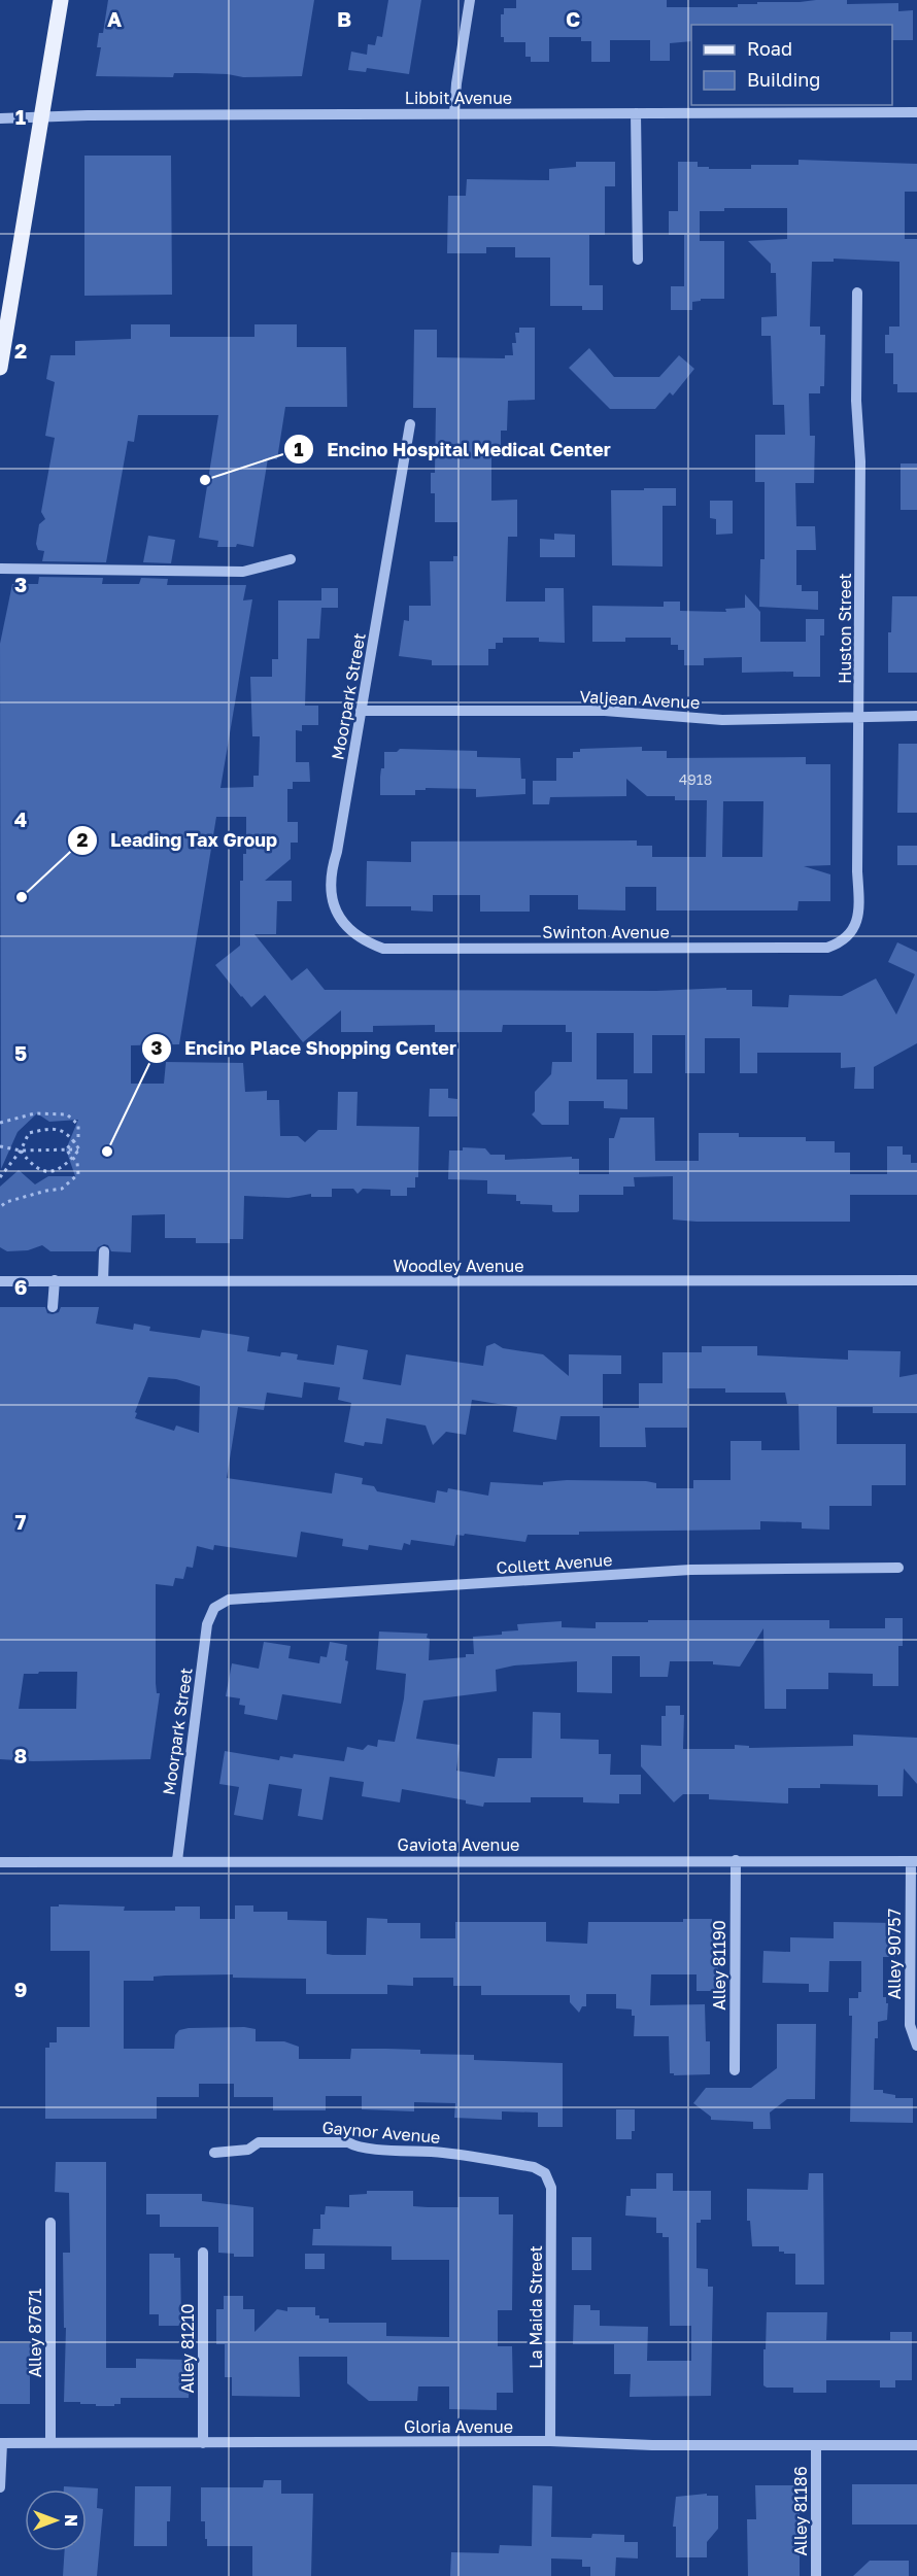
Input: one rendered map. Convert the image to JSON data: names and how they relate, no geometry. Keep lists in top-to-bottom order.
{
  "streets": {
    "street": [
      "Libbit Avenue",
      "Huston Street",
      "Moorpark Street",
      "Valjean Avenue",
      "Swinton Avenue",
      "Woodley Avenue",
      "Collett Avenue",
      "Gaviota Avenue",
      "Alley 90757",
      "Alley 81190",
      "Gaynor Avenue",
      "La Maida Street",
      "Alley 87671",
      "Alley 81210",
      "Gloria Avenue",
      "Alley 81186"
    ]
  },
  "crossings": [
    ["Huston Street", "Valjean Avenue"],
    ["Huston Street", "Swinton Avenue"],
    ["Moorpark Street", "Valjean Avenue"],
    ["Moorpark Street", "Swinton Avenue"],
    ["Moorpark Street", "Collett Avenue"],
    ["Moorpark Street", "Gaviota Avenue"],
    ["Gaviota Avenue", "Alley 90757"],
    ["Gaviota Avenue", "Alley 81190"],
    ["Gaynor Avenue", "La Maida Street"],
    ["La Maida Street", "Gloria Avenue"],
    ["Alley 87671", "Gloria Avenue"],
    ["Alley 81210", "Gloria Avenue"],
    ["Gloria Avenue", "Alley 81186"]
  ],
  "places": ["Encino Hospital Medical Center", "Leading Tax Group", "Encino Place Shopping Center"],
  "house_numbers": ["4918"],
  "legend": ["Road", "Building"],
  "north": "right",
  "grid": {
    "columns": ["A", "B", "C"],
    "rows": [
      "1",
      "2",
      "3",
      "4",
      "5",
      "6",
      "7",
      "8",
      "9"
    ]
  }
}
